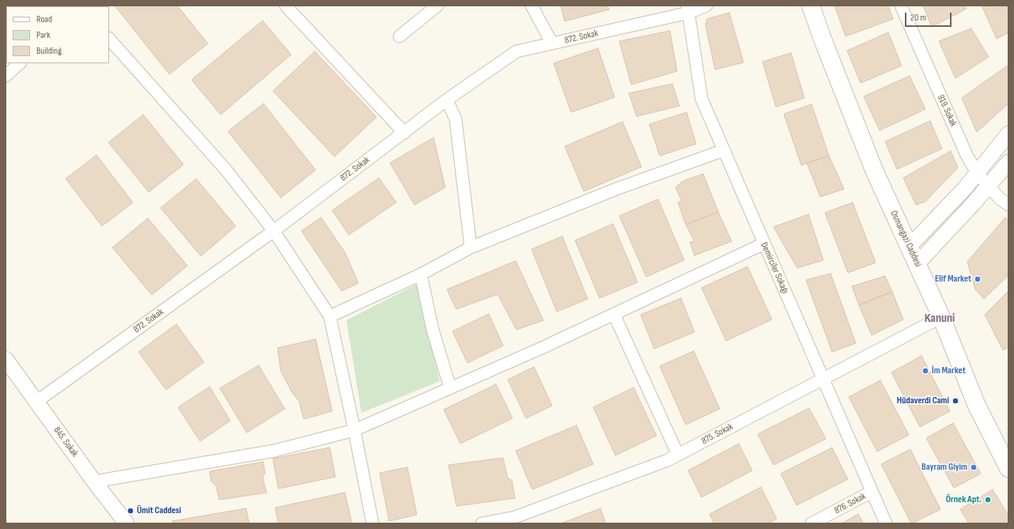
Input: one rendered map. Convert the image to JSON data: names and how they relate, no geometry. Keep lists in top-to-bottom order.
{
  "streets": {
    "main road": ["Osmangazi Caddesi"],
    "street": [
      "872. Sokak",
      "919. Sokak",
      "Demirciler Sokağı",
      "875. Sokak",
      "845. Sokak",
      "876. Sokak"
    ]
  },
  "crossings": [
    ["872. Sokak", "Demirciler Sokağı"],
    ["872. Sokak", "845. Sokak"],
    ["Osmangazi Caddesi", "875. Sokak"],
    ["Demirciler Sokağı", "875. Sokak"],
    ["Demirciler Sokağı", "876. Sokak"]
  ],
  "districts": ["Kanuni"],
  "places": [
    "Elif Market",
    "İm Market",
    "Hüdaverdi Cami",
    "Bayram Giyim",
    "Örnek Apt.",
    "Ümit Caddesi"
  ],
  "legend": ["Road", "Park", "Building"],
  "scale_bar": "20 m"
}
